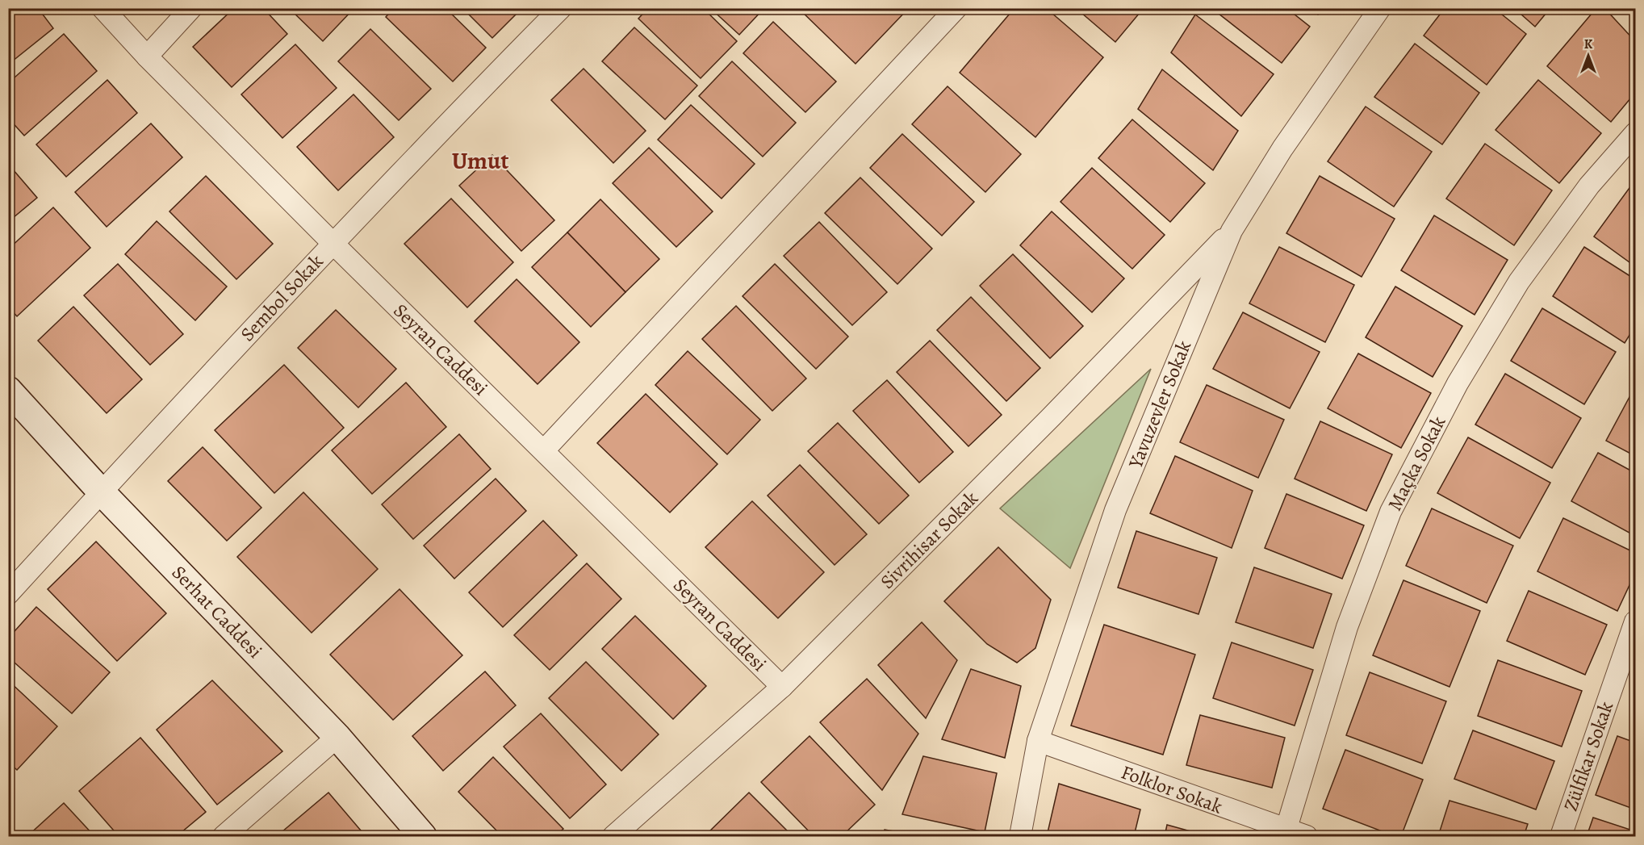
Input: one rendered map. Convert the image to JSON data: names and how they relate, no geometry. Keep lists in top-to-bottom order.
{
  "streets": {
    "street": [
      "Sembol Sokak",
      "Seyran Caddesi",
      "Yavuzevler Sokak",
      "Maçka Sokak",
      "Sivrihisar Sokak",
      "Serhat Caddesi",
      "Zülfikar Sokak",
      "Folklor Sokak"
    ]
  },
  "crossings": [
    ["Sembol Sokak", "Seyran Caddesi"],
    ["Sembol Sokak", "Serhat Caddesi"],
    ["Seyran Caddesi", "Sivrihisar Sokak"],
    ["Yavuzevler Sokak", "Sivrihisar Sokak"],
    ["Yavuzevler Sokak", "Folklor Sokak"],
    ["Maçka Sokak", "Folklor Sokak"]
  ],
  "districts": ["Umut"],
  "north": "top"
}
